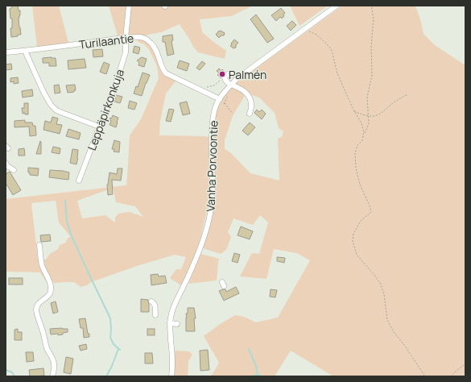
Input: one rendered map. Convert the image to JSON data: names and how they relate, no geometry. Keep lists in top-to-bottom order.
{
  "streets": {
    "street": ["Turilaantie", "Leppäpirkonkuja", "Vanha Porvoontie"]
  },
  "crossings": [
    ["Turilaantie", "Leppäpirkonkuja"],
    ["Turilaantie", "Vanha Porvoontie"]
  ],
  "places": ["Palmén"]
}
